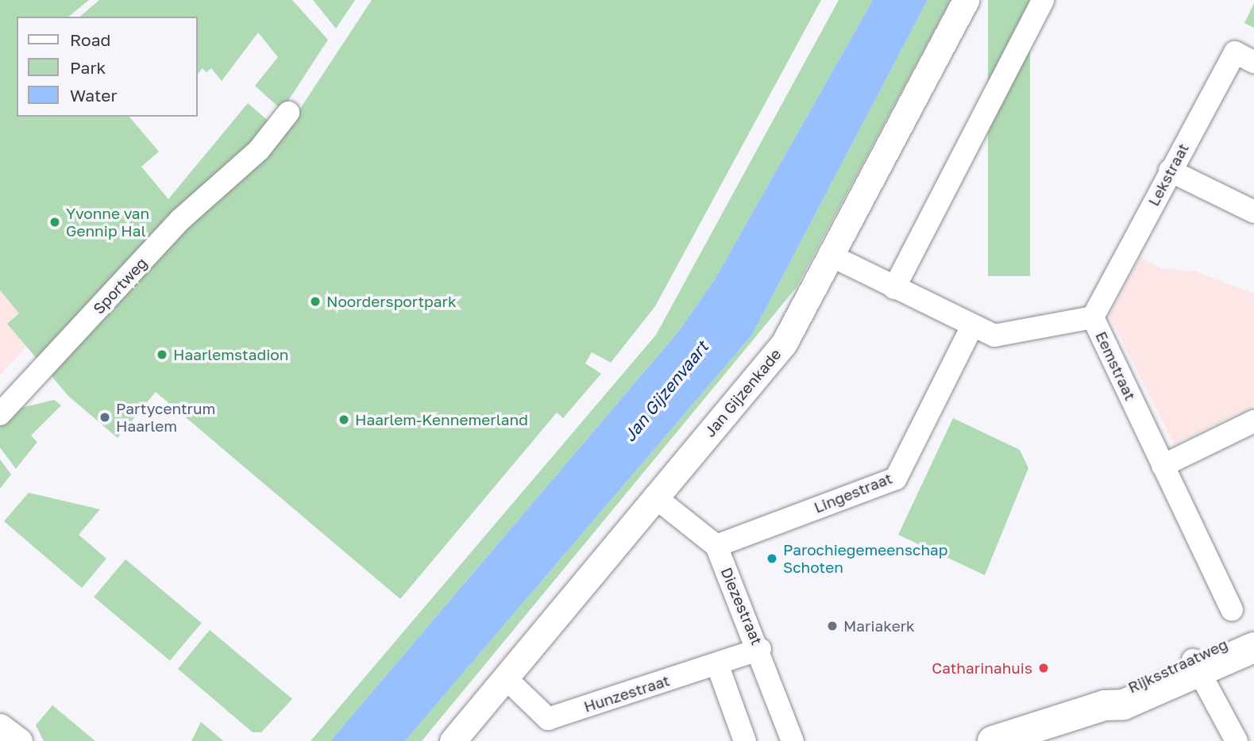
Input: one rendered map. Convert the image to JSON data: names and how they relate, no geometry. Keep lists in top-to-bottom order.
{
  "streets": {
    "main road": ["Rijksstraatweg"],
    "street": [
      "Lekstraat",
      "Sportweg",
      "Eemstraat",
      "Jan Gijzenkade",
      "Lingestraat",
      "Diezestraat",
      "Hunzestraat"
    ]
  },
  "crossings": [
    ["Lekstraat", "Eemstraat"],
    ["Eemstraat", "Jan Gijzenkade"],
    ["Eemstraat", "Lingestraat"],
    ["Jan Gijzenkade", "Diezestraat"],
    ["Jan Gijzenkade", "Hunzestraat"],
    ["Lingestraat", "Diezestraat"],
    ["Diezestraat", "Hunzestraat"]
  ],
  "water": ["Jan Gijzenvaart"],
  "places": [
    "Yvonne van Gennip Hal",
    "Noordersportpark",
    "Haarlemstadion",
    "Partycentrum Haarlem",
    "Haarlem-Kennemerland",
    "Parochiegemeenschap Schoten",
    "Mariakerk",
    "Catharinahuis"
  ],
  "legend": ["Road", "Park", "Water"]
}
